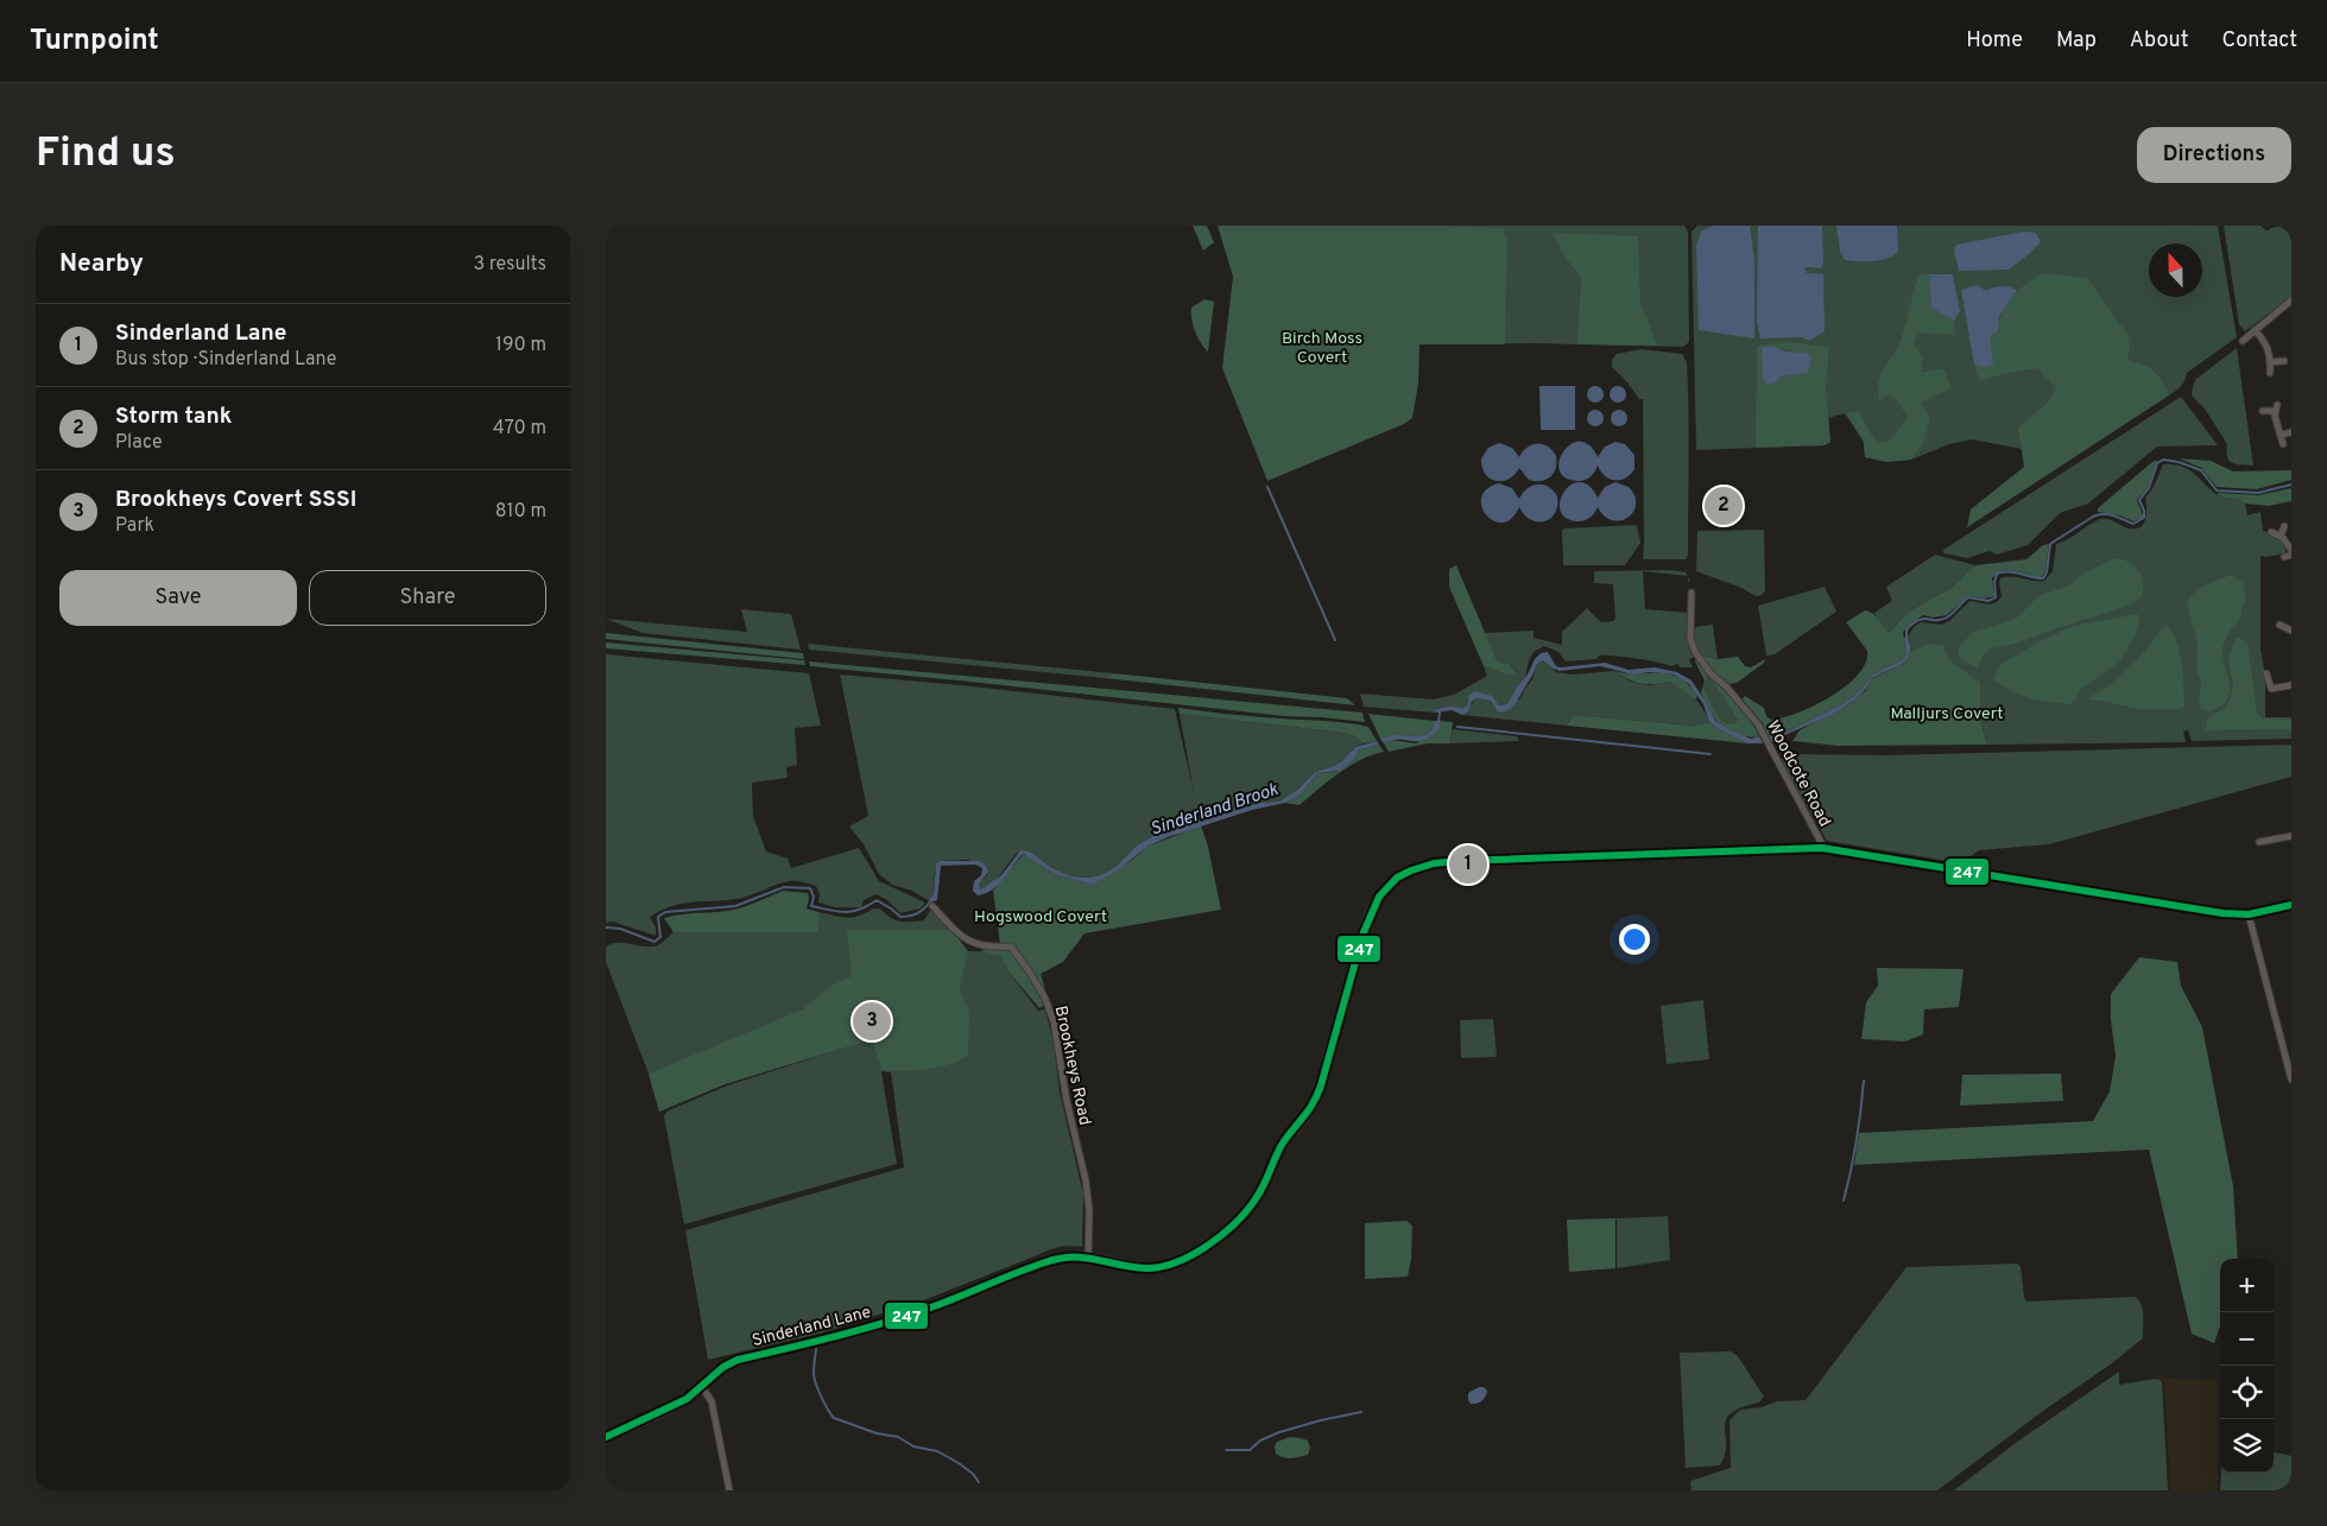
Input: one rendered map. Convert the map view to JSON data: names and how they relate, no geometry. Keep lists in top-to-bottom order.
{
  "streets": {
    "street": ["Woodcote Road", "Brookheys Road", "Sinderland Lane"]
  },
  "crossings": [
    ["Woodcote Road", "Sinderland Lane"],
    ["Brookheys Road", "Sinderland Lane"]
  ],
  "water": ["Sinderland Brook"],
  "parks": ["Birch Moss Covert", "Malljurs Covert", "Hogswood Covert"],
  "lines": ["transit line 247"],
  "north": "top",
  "page": {
    "header": "Turnpoint",
    "nav": [
      "Home",
      "Map",
      "About",
      "Contact"
    ],
    "buttons": [
      "Directions",
      ["Save", "Share"]
    ],
    "title": "Find us",
    "heading": ["Nearby", "3 results"],
    "list": [
      {
        "mark": "1",
        "name": "Sinderland Lane",
        "note": "Bus stop · Sinderland Lane",
        "value": "190 m"
      },
      {
        "mark": "2",
        "name": "Storm tank",
        "note": "Place",
        "value": "470 m"
      },
      {
        "mark": "3",
        "name": "Brookheys Covert SSSI",
        "note": "Park",
        "value": "810 m"
      }
    ],
    "pins": ["2", "1", "3"],
    "map_buttons": ["+", "−"]
  }
}
